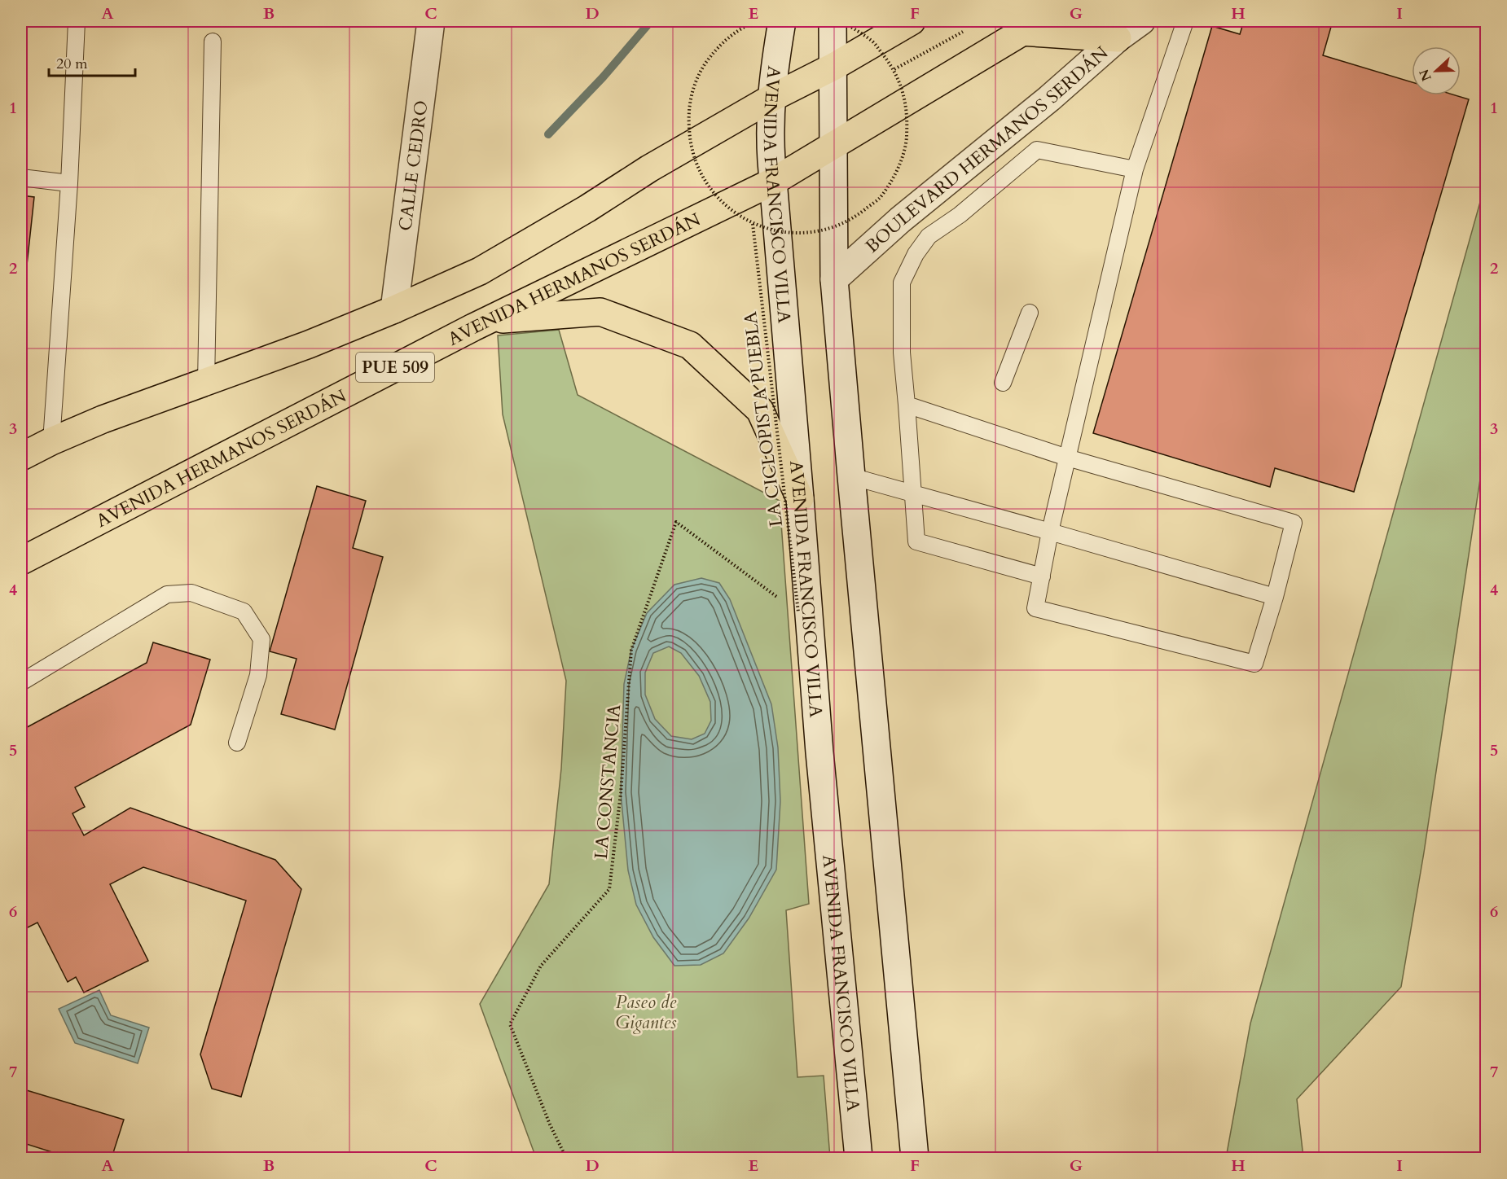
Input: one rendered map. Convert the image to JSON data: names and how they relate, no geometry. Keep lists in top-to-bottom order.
{
  "streets": {
    "main road": [
      "BOULEVARD HERMANOS SERDÁN",
      "CALLE CEDRO",
      "AVENIDA FRANCISCO VILLA",
      "AVENIDA HERMANOS SERDÁN",
      "PUE 509"
    ],
    "path": ["LA CICLOPISTA PUEBLA", "LA CONSTANCIA"]
  },
  "crossings": [
    ["CALLE CEDRO", "PUE 509"],
    ["AVENIDA FRANCISCO VILLA", "AVENIDA HERMANOS SERDÁN"],
    ["AVENIDA FRANCISCO VILLA", "PUE 509"]
  ],
  "parks": ["Paseo de Gigantes"],
  "scale_bar": "20 m",
  "north": "left",
  "grid": {
    "columns": [
      "A",
      "B",
      "C",
      "D",
      "E",
      "F",
      "G",
      "H",
      "I"
    ],
    "rows": [
      "1",
      "2",
      "3",
      "4",
      "5",
      "6",
      "7"
    ]
  }
}
